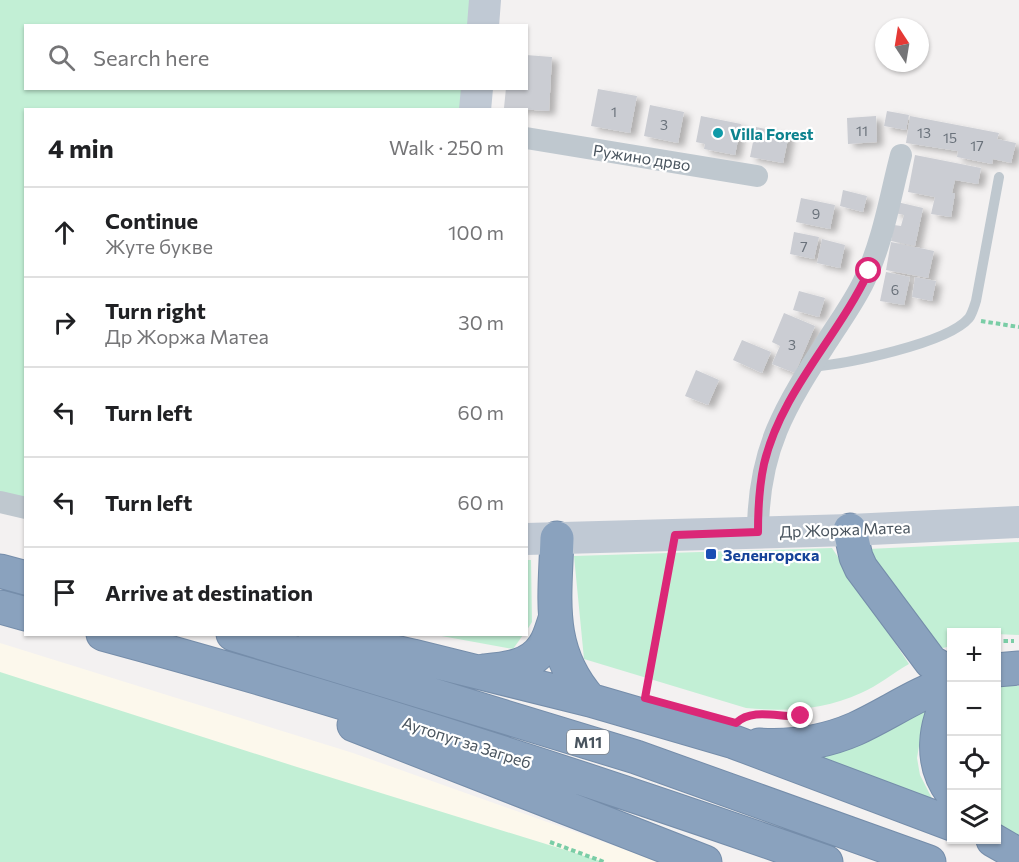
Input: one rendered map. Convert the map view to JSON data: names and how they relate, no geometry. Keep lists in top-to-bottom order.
{
  "streets": {
    "highway": ["Аутопут за Загреб", "M11"],
    "street": ["Ружино дрво", "Др Жоржа Матеа"]
  },
  "places": {
    "other": ["Villa Forest"],
    "transit": ["Зеленгорска"]
  },
  "house_numbers": [
    "1",
    "3",
    "11",
    "13",
    "15",
    "17",
    "9",
    "7",
    "6",
    "3"
  ],
  "north": "top",
  "page": {
    "search": "Search here",
    "heading": ["4 min", "Walk · 250 m"],
    "list": [
      ["Continue", "Жуте букве", "100 m"],
      ["Turn right", "Др Жоржа Матеа", "30 m"],
      ["Turn left", "60 m"],
      ["Turn left", "60 m"],
      "Arrive at destination"
    ],
    "map_buttons": ["+", "−"]
  }
}
